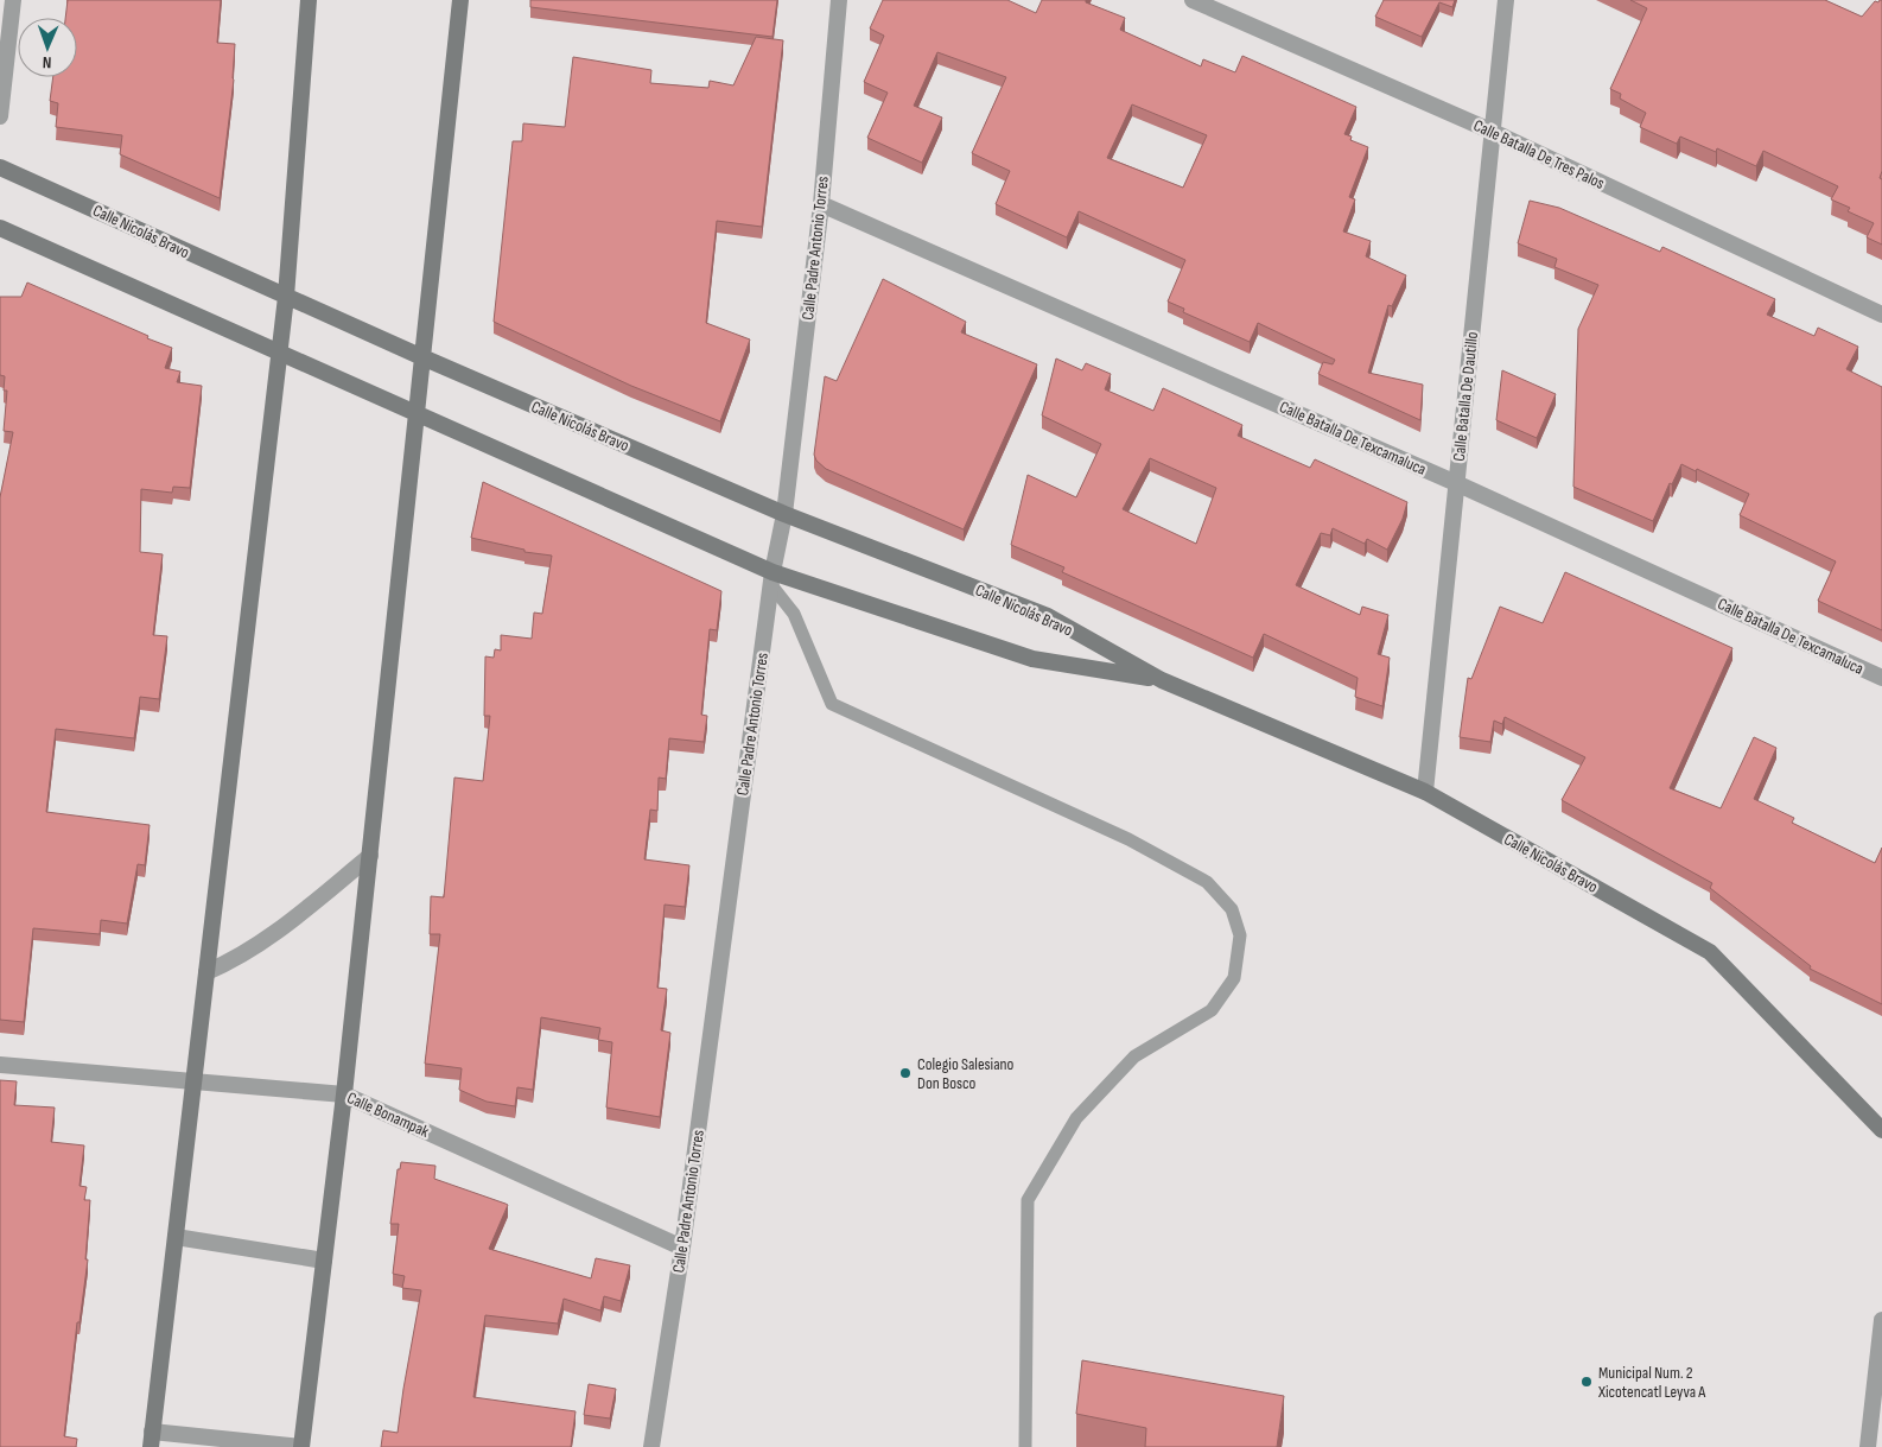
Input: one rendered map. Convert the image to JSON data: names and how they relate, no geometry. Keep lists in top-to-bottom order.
{
  "streets": {
    "main road": ["Calle Nicolás Bravo"],
    "street": [
      "Calle Batalla De Tres Palos",
      "Calle Padre Antonio Torres",
      "Calle Batalla De Dautillo",
      "Calle Batalla De Texcamaluca",
      "Calle Bonampak"
    ]
  },
  "crossings": [
    ["Calle Batalla De Tres Palos", "Calle Batalla De Dautillo"],
    ["Calle Nicolás Bravo", "Calle Padre Antonio Torres"],
    ["Calle Nicolás Bravo", "Calle Batalla De Dautillo"],
    ["Calle Padre Antonio Torres", "Calle Batalla De Texcamaluca"],
    ["Calle Padre Antonio Torres", "Calle Bonampak"],
    ["Calle Batalla De Dautillo", "Calle Batalla De Texcamaluca"]
  ],
  "places": ["Colegio Salesiano Don Bosco", "Municipal Num. 2 Xicotencatl Leyva A"],
  "north": "bottom"
}
